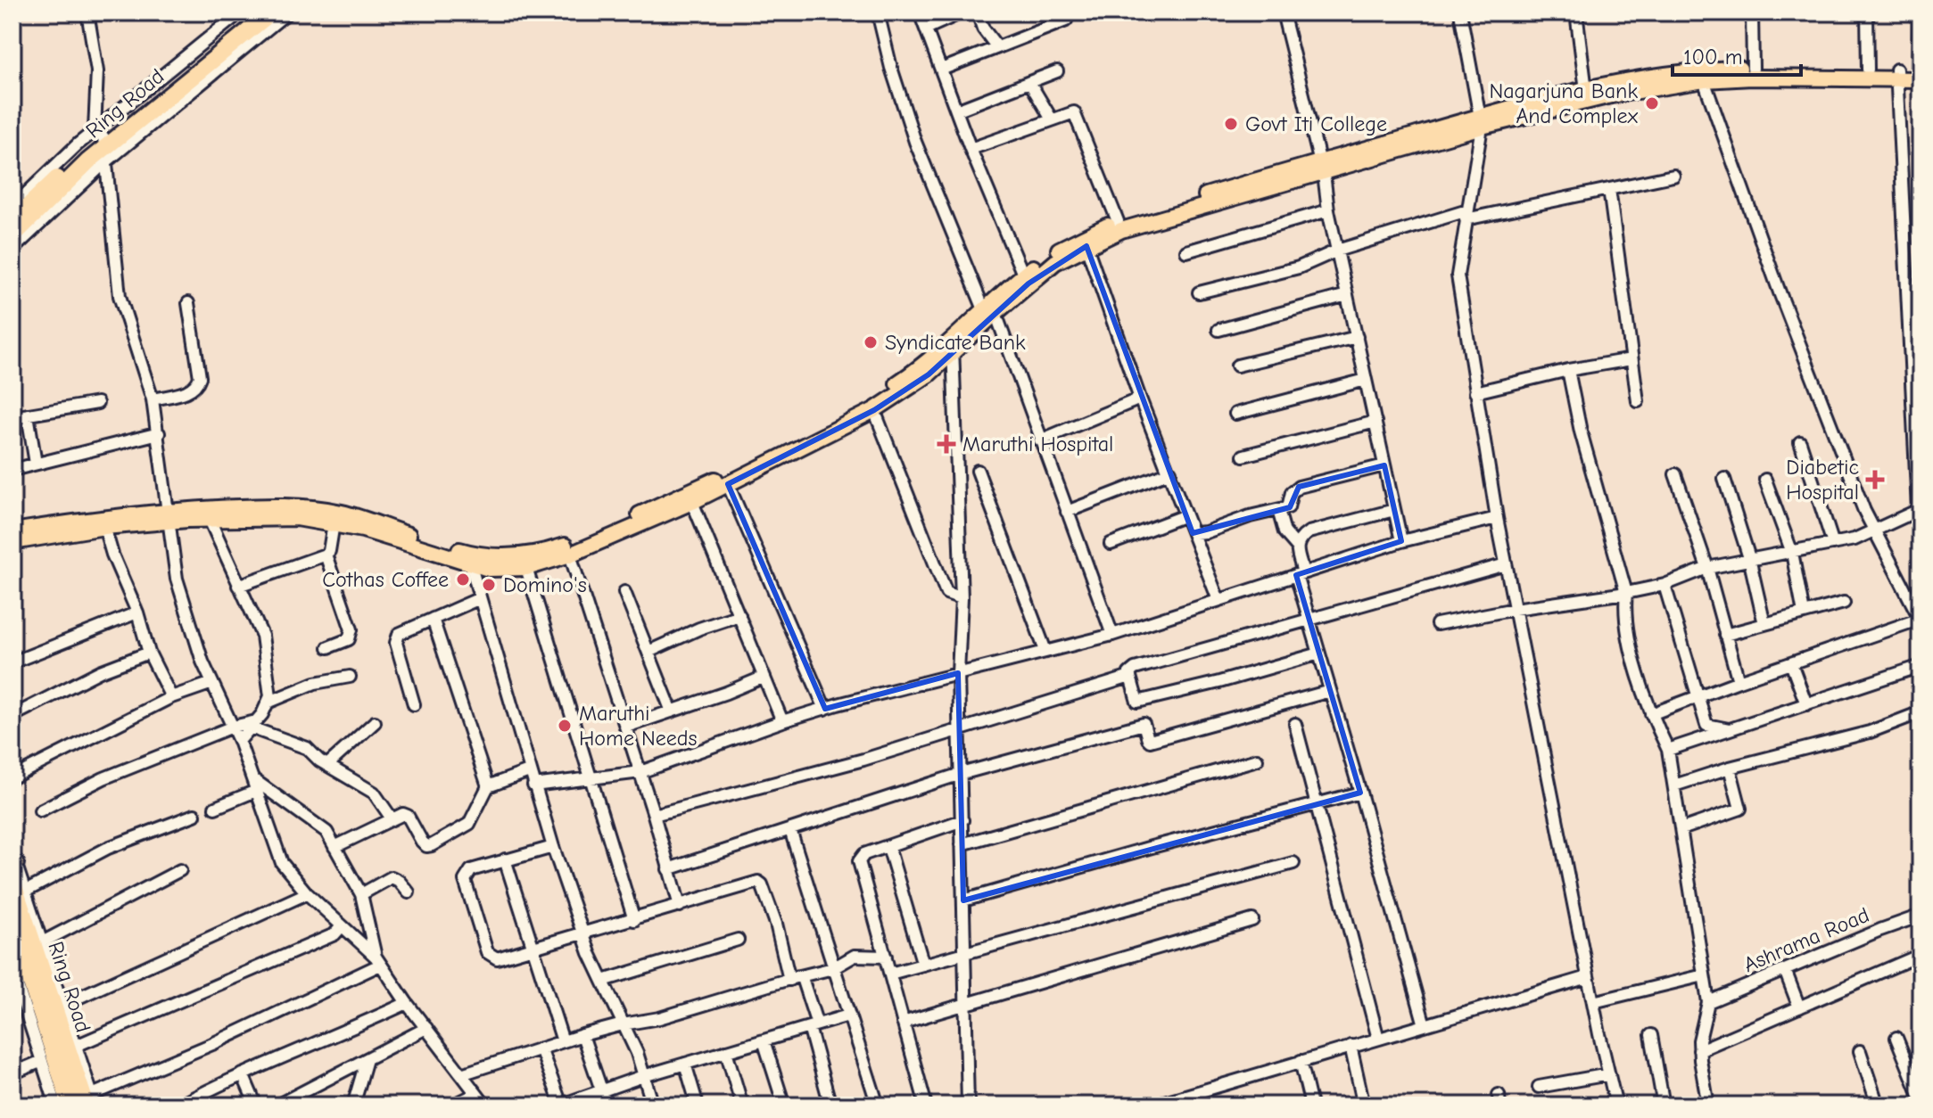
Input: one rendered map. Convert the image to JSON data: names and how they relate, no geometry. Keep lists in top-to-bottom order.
{
  "streets": {
    "highway": ["Ring Road"],
    "street": ["Ashrama Road"]
  },
  "places": {
    "other": [
      "Nagarjuna Bank And Complex",
      "Govt Iti College",
      "Syndicate Bank",
      "Cothas Coffee",
      "Domino's",
      "Maruthi Home Needs"
    ],
    "health": ["Maruthi Hospital", "Diabetic Hospital"]
  },
  "scale_bar": "100 m"
}
